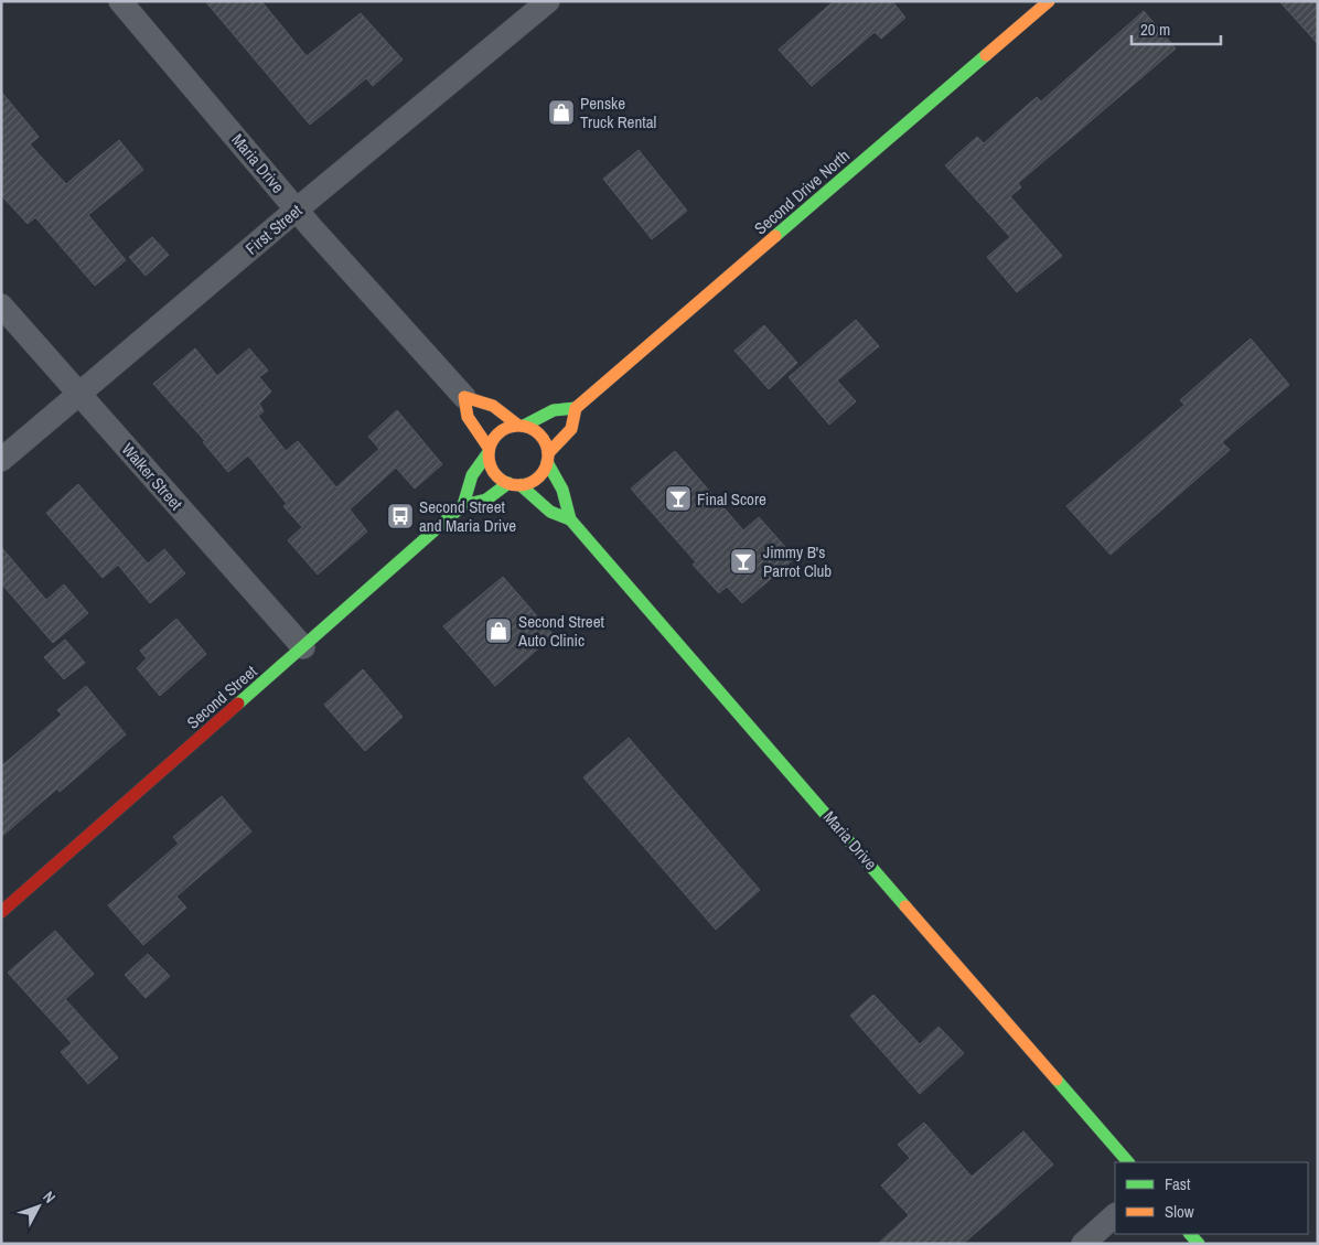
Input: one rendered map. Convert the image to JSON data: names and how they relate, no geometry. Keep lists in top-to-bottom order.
{
  "streets": {
    "street": [
      "Maria Drive",
      "Second Drive North",
      "First Street",
      "Walker Street",
      "Second Street"
    ]
  },
  "crossings": [
    ["Maria Drive", "First Street"],
    ["First Street", "Walker Street"],
    ["Walker Street", "Second Street"]
  ],
  "places": {
    "shop": ["Penske Truck Rental", "Second Street Auto Clinic"],
    "bar": ["Final Score", "Jimmy B's Parrot Club"],
    "bus stop": ["Second Street and Maria Drive"]
  },
  "legend": ["Fast", "Slow"],
  "scale_bar": "20 m",
  "north": "top right"
}
